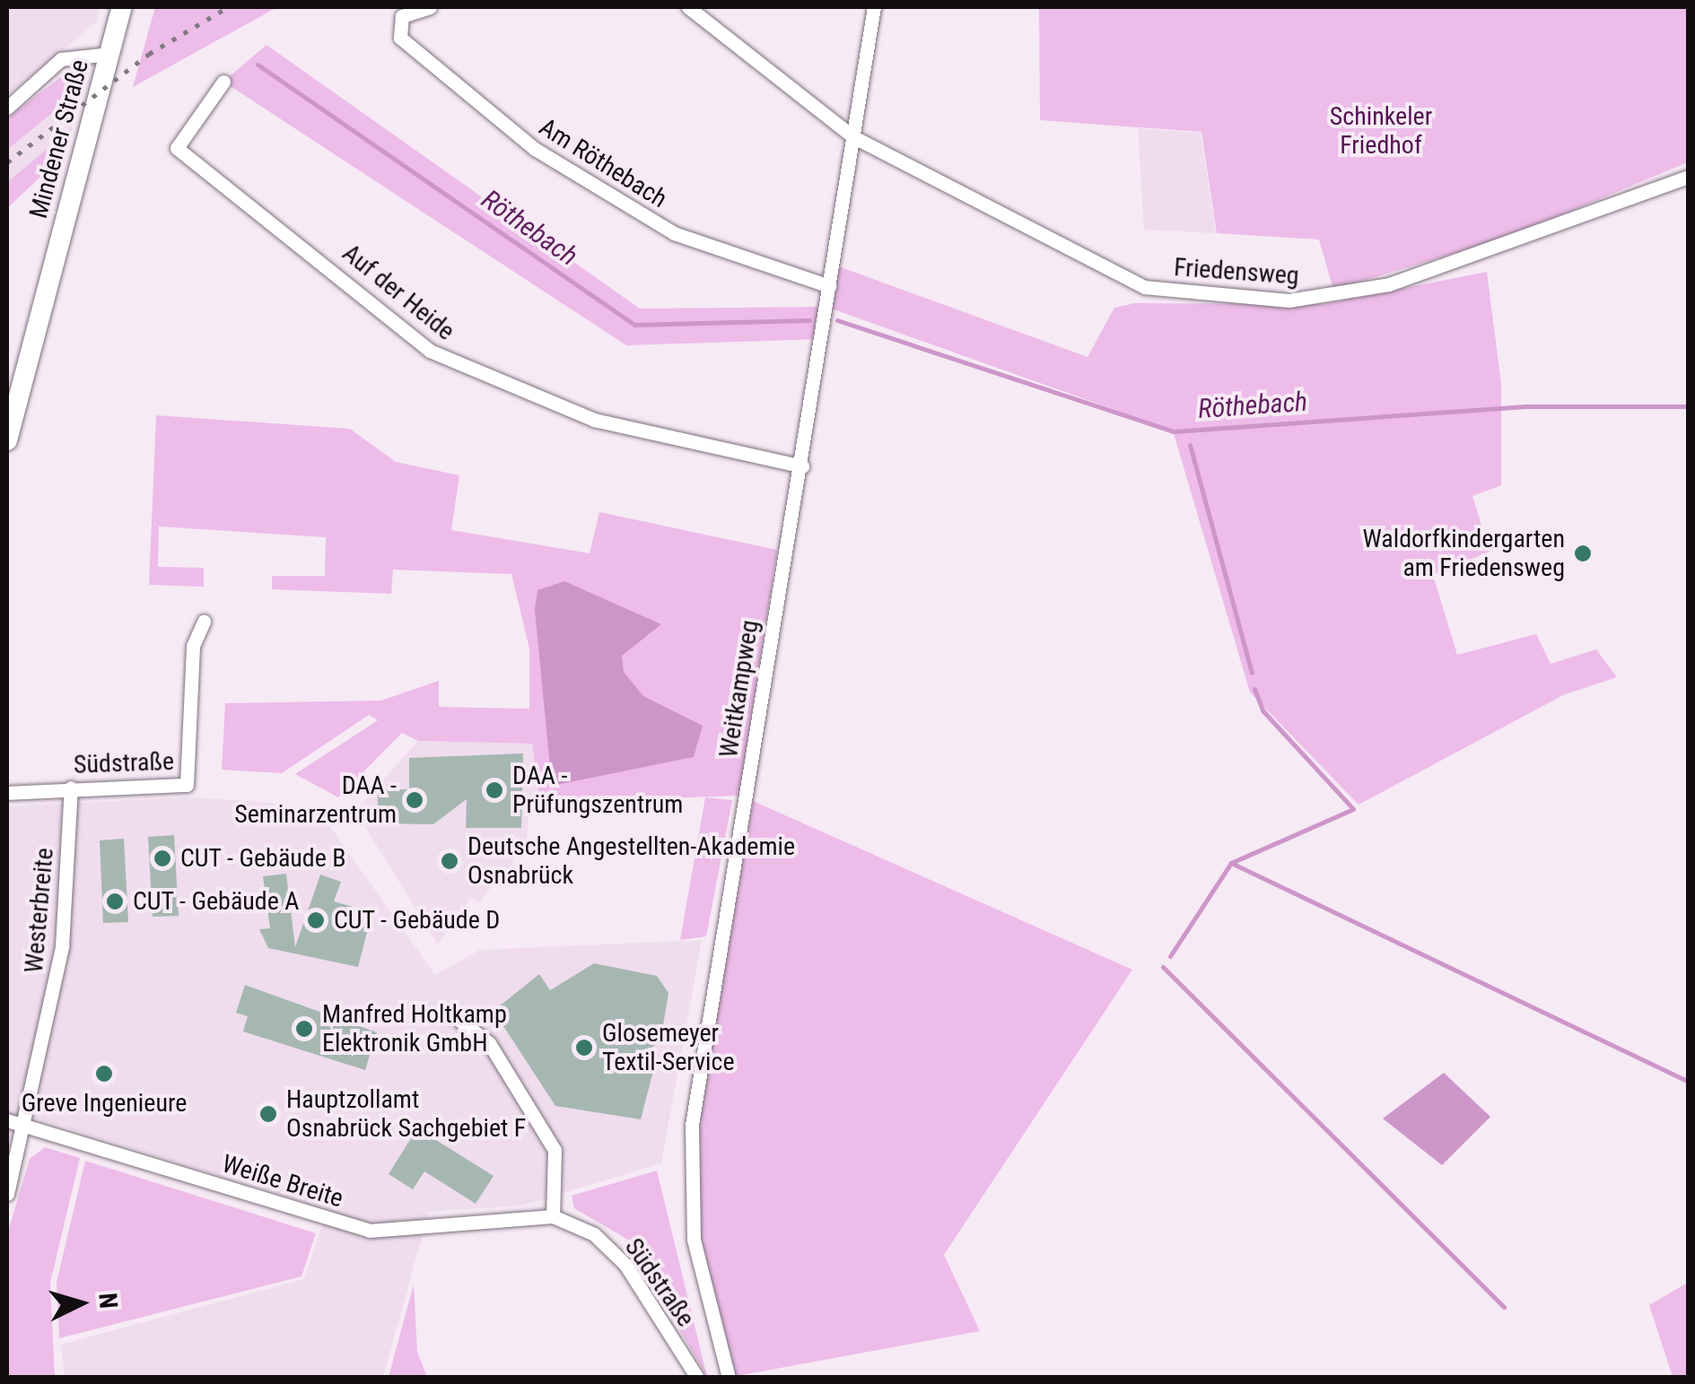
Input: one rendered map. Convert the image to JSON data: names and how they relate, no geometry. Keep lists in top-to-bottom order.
{
  "streets": {
    "main road": ["Mindener Straße"],
    "street": [
      "Am Röthebach",
      "Friedensweg",
      "Auf der Heide",
      "Weitkampweg",
      "Südstraße",
      "Westerbreite",
      "Weiße Breite"
    ]
  },
  "crossings": [
    ["Am Röthebach", "Weitkampweg"],
    ["Friedensweg", "Weitkampweg"],
    ["Auf der Heide", "Weitkampweg"],
    ["Südstraße", "Westerbreite"],
    ["Südstraße", "Weiße Breite"],
    ["Westerbreite", "Weiße Breite"]
  ],
  "water": ["Röthebach"],
  "parks": ["Schinkeler Friedhof"],
  "places": [
    "Waldorfkindergarten am Friedensweg",
    "DAA - Prüfungszentrum",
    "DAA - Seminarzentrum",
    "CUT - Gebäude B",
    "Deutsche Angestellten-Akademie Osnabrück",
    "CUT - Gebäude A",
    "CUT - Gebäude D",
    "Manfred Holtkamp Elektronik GmbH",
    "Glosemeyer Textil-Service",
    "Greve Ingenieure",
    "Hauptzollamt Osnabrück Sachgebiet F"
  ],
  "north": "right"
}
